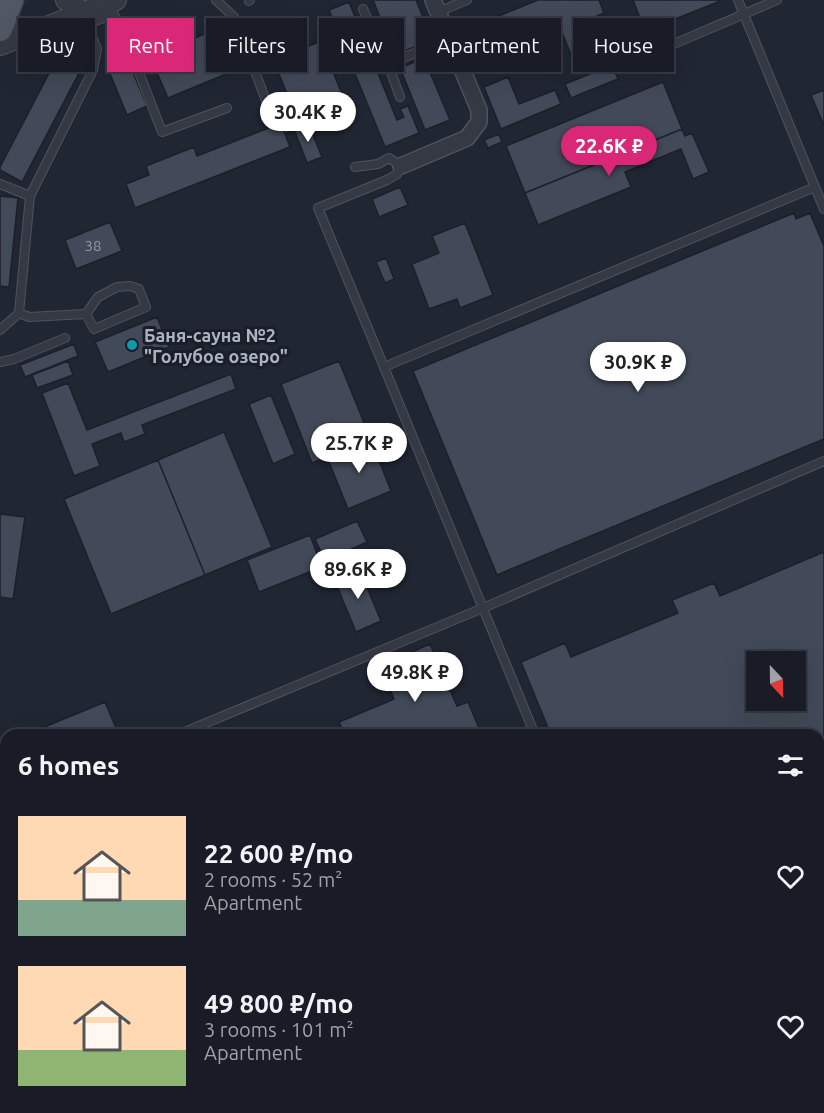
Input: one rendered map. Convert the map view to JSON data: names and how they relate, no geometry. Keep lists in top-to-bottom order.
{
  "places": ["Баня-сауна №2 \"Голубое озеро\""],
  "house_numbers": ["38"],
  "north": "bottom",
  "page": {
    "chip": [
      "Buy",
      "Rent",
      "Filters",
      "New",
      "Apartment",
      "House"
    ],
    "price": [
      "30.4K ₽",
      "22.6K ₽",
      "30.9K ₽",
      "25.7K ₽",
      "89.6K ₽",
      "49.8K ₽"
    ],
    "heading": "6 homes",
    "list": [
      {
        "name": "22 600 ₽/mo",
        "note": "2 rooms · 52 m² · Apartment"
      },
      {
        "name": "49 800 ₽/mo",
        "note": "3 rooms · 101 m² · Apartment"
      }
    ]
  }
}
